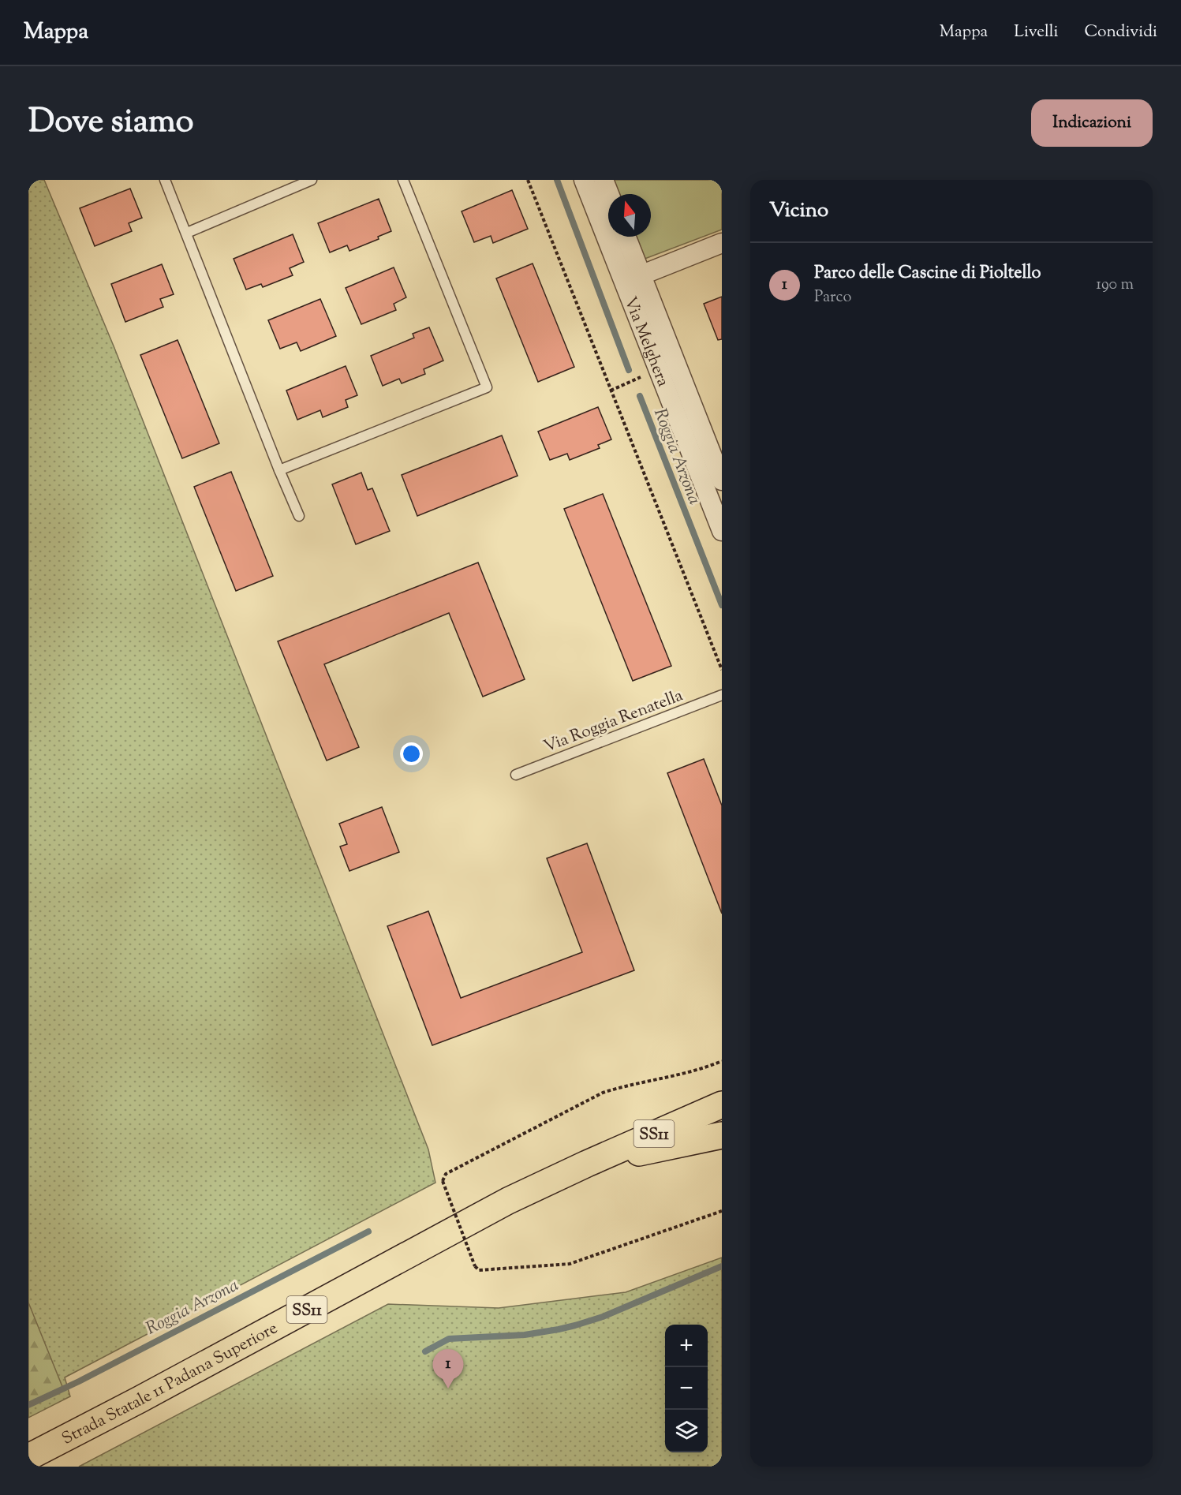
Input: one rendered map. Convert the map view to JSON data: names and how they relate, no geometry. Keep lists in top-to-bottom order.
{
  "streets": {
    "main road": ["SS11", "Strada Statale 11 Padana Superiore"],
    "street": ["Via Melghera"],
    "lane": ["Via Roggia Renatella"]
  },
  "water": ["Roggia Arzona"],
  "north": "top",
  "page": {
    "header": "Mappa",
    "nav": ["Mappa", "Livelli", "Condividi"],
    "title": "Dove siamo",
    "buttons": "Indicazioni",
    "heading": "Vicino",
    "list": [
      {
        "mark": "1",
        "name": "Parco delle Cascine di Pioltello",
        "note": "Parco",
        "value": "190 m"
      }
    ],
    "map_buttons": ["+", "−"],
    "pins": "1"
  }
}
